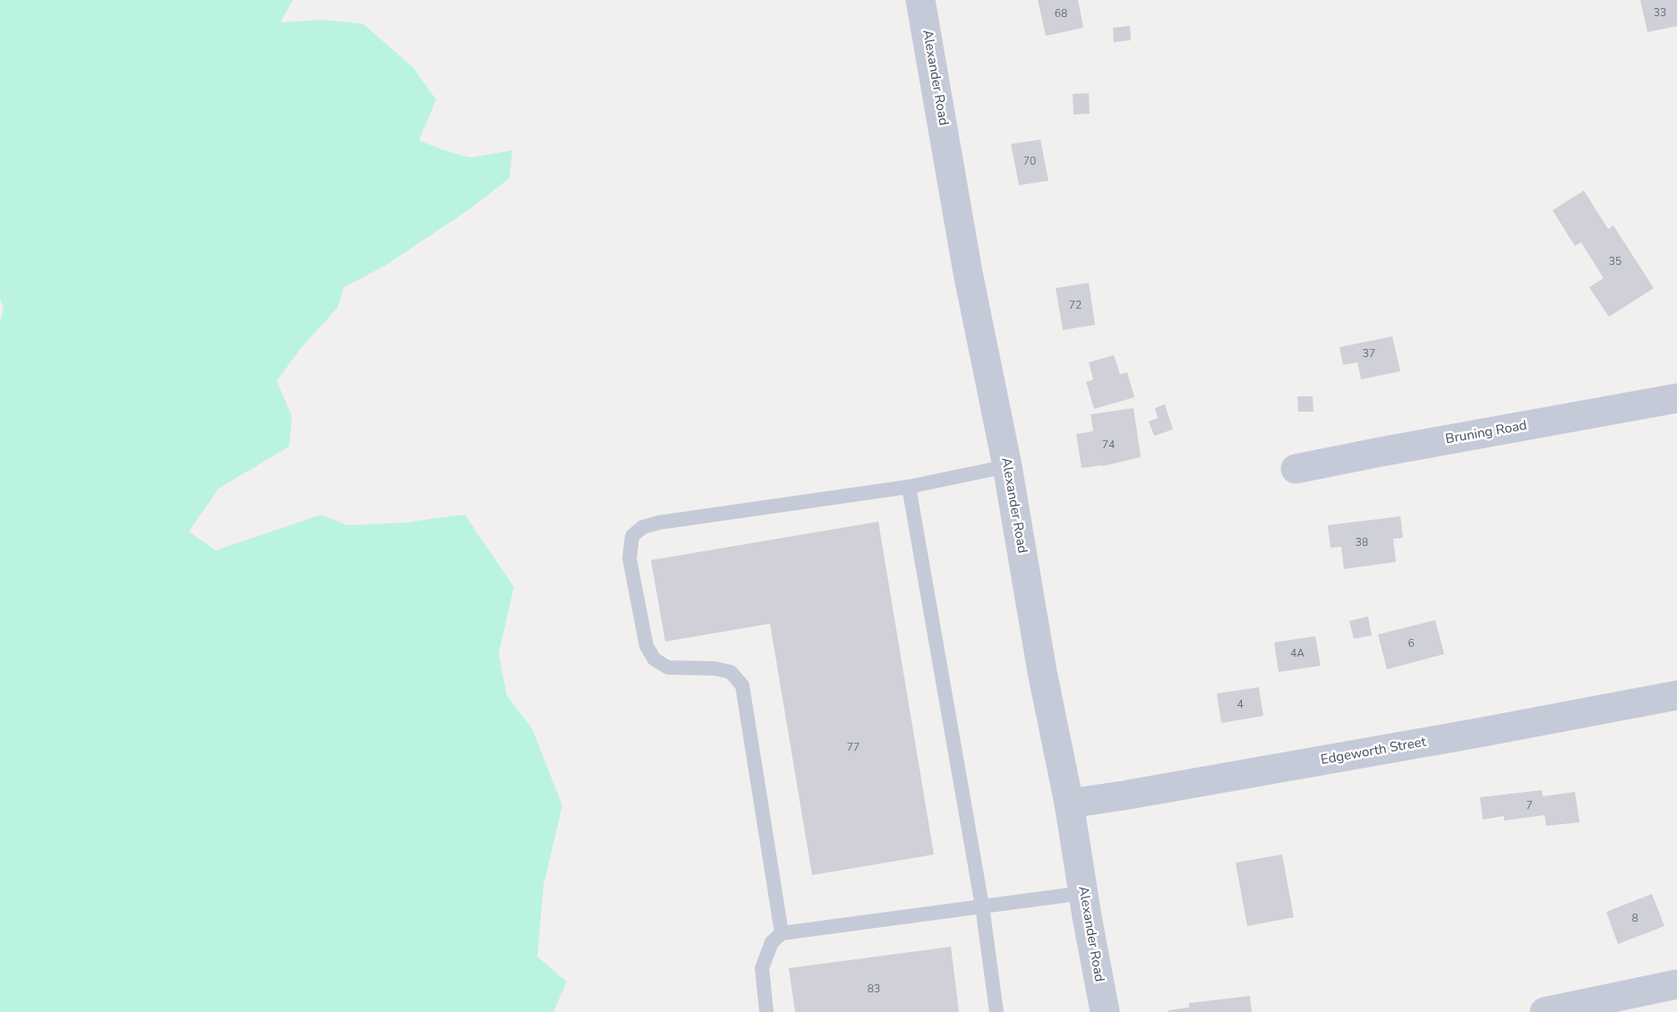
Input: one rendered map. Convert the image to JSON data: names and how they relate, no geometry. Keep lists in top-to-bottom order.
{
  "streets": {
    "street": ["Alexander Road", "Bruning Road", "Edgeworth Street"]
  },
  "crossings": [
    ["Alexander Road", "Edgeworth Street"]
  ],
  "house_numbers": [
    "33",
    "68",
    "70",
    "35",
    "72",
    "37",
    "74",
    "38",
    "6",
    "4A",
    "4",
    "77",
    "7",
    "8",
    "83"
  ]
}
